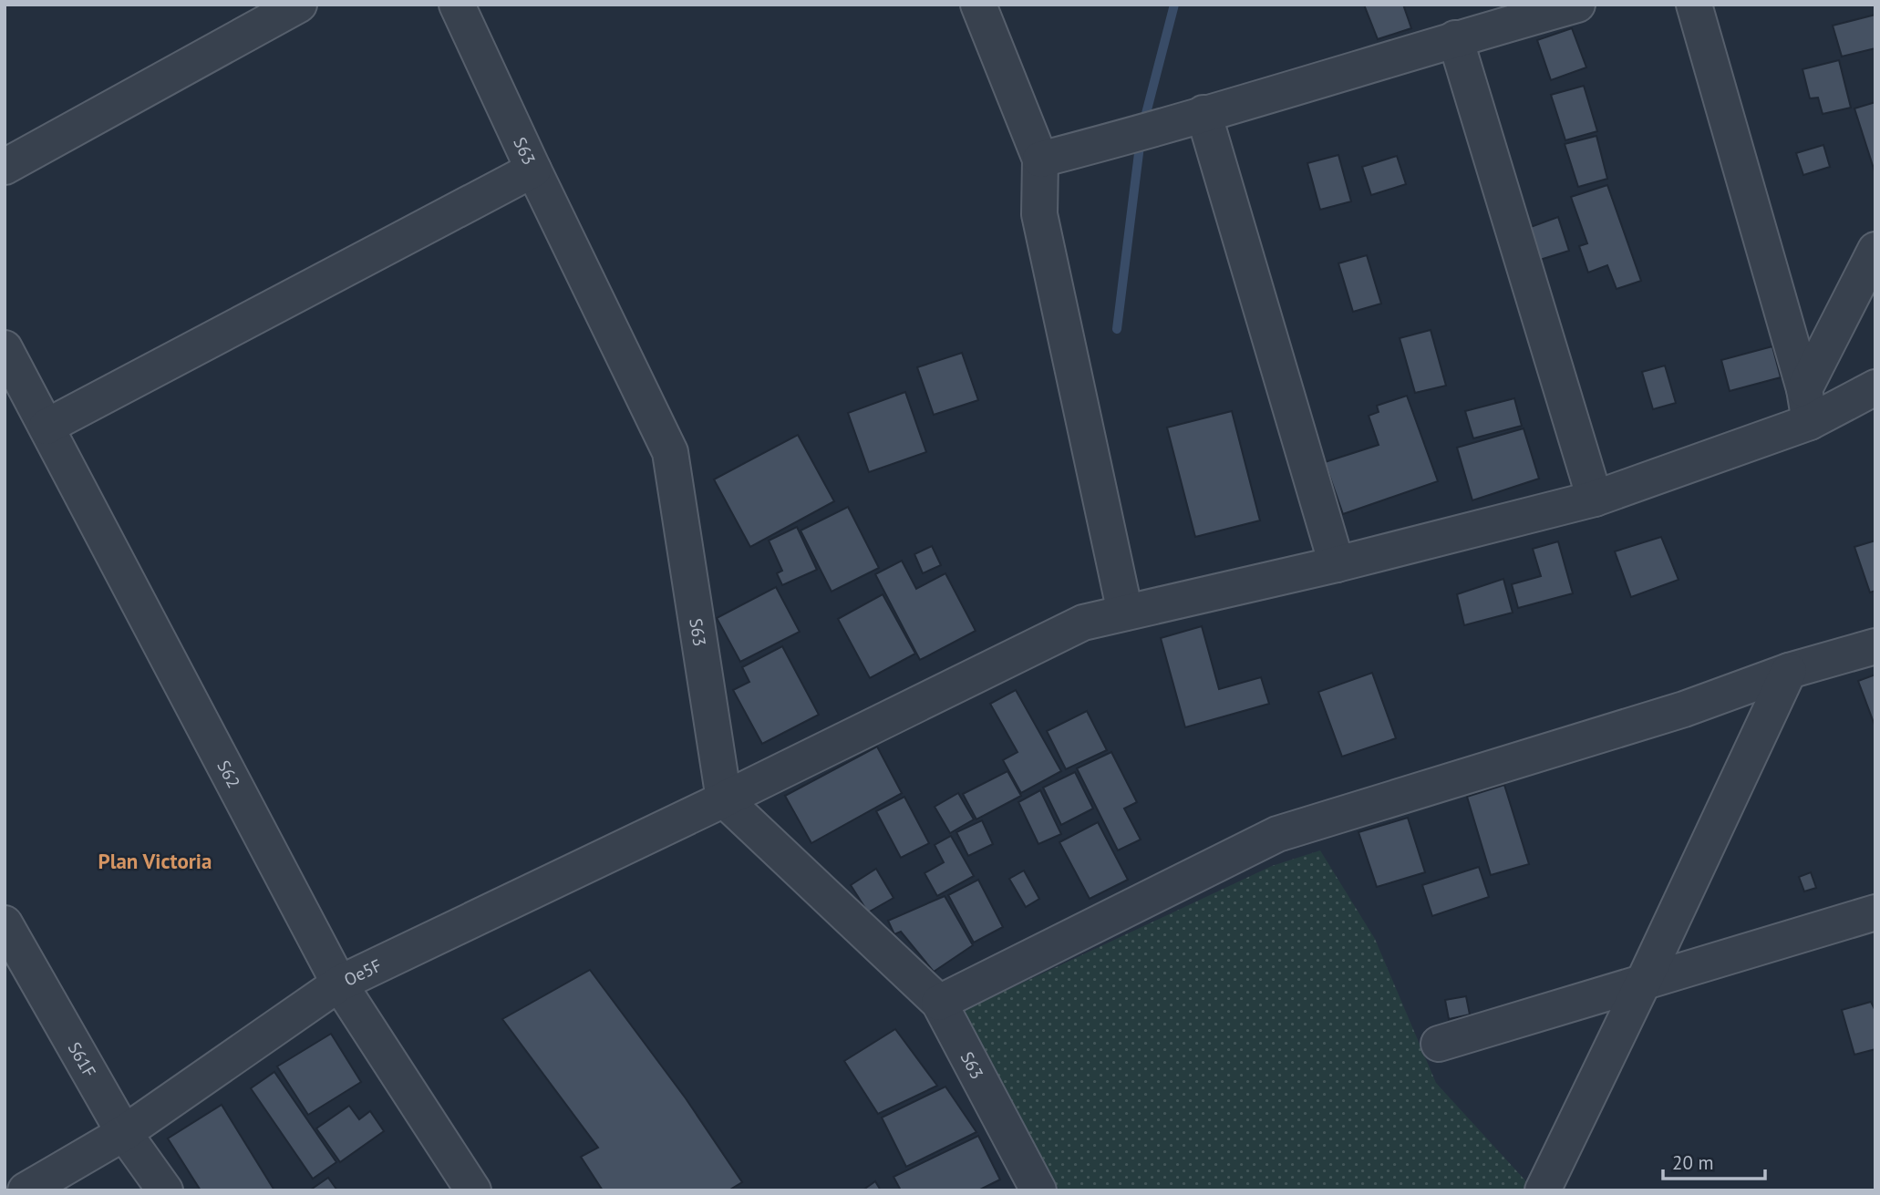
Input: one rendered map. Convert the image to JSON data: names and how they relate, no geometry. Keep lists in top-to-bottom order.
{
  "streets": {
    "street": [
      "S63",
      "S62",
      "Oe5F",
      "S61F"
    ]
  },
  "crossings": [
    ["S63", "Oe5F"],
    ["S62", "Oe5F"],
    ["Oe5F", "S61F"]
  ],
  "districts": ["Plan Victoria"],
  "scale_bar": "20 m"
}
